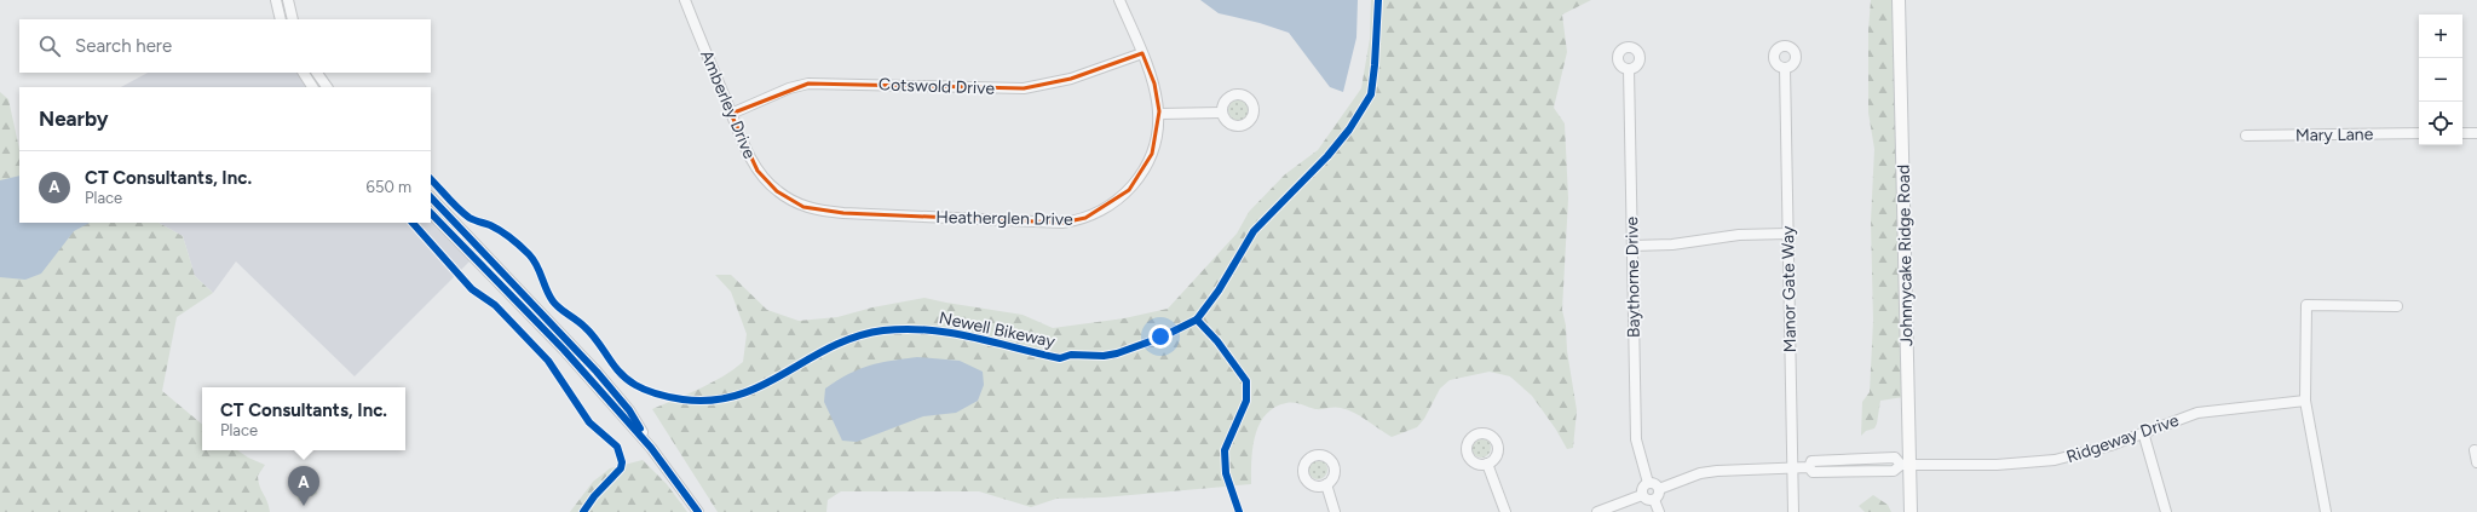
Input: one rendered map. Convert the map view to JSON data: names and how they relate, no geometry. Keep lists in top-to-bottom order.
{
  "streets": {
    "main road": ["Johnnycake Ridge Road"],
    "street": [
      "Cotswold Drive",
      "Amberley Drive",
      "Mary Lane",
      "Heatherglen Drive",
      "Baythorne Drive",
      "Manor Gate Way",
      "Ridgeway Drive"
    ],
    "cycle path": ["Newell Bikeway"]
  },
  "crossings": [
    ["Cotswold Drive", "Amberley Drive"],
    ["Cotswold Drive", "Heatherglen Drive"],
    ["Amberley Drive", "Heatherglen Drive"],
    ["Johnnycake Ridge Road", "Ridgeway Drive"],
    ["Manor Gate Way", "Ridgeway Drive"]
  ],
  "page": {
    "map_buttons": ["+", "−"],
    "search": "Search here",
    "heading": "Nearby",
    "list": [
      {
        "mark": "A",
        "name": "CT Consultants, Inc.",
        "note": "Place",
        "value": "650 m"
      }
    ],
    "popup": ["CT Consultants, Inc.", "Place"],
    "pins": "A"
  }
}
